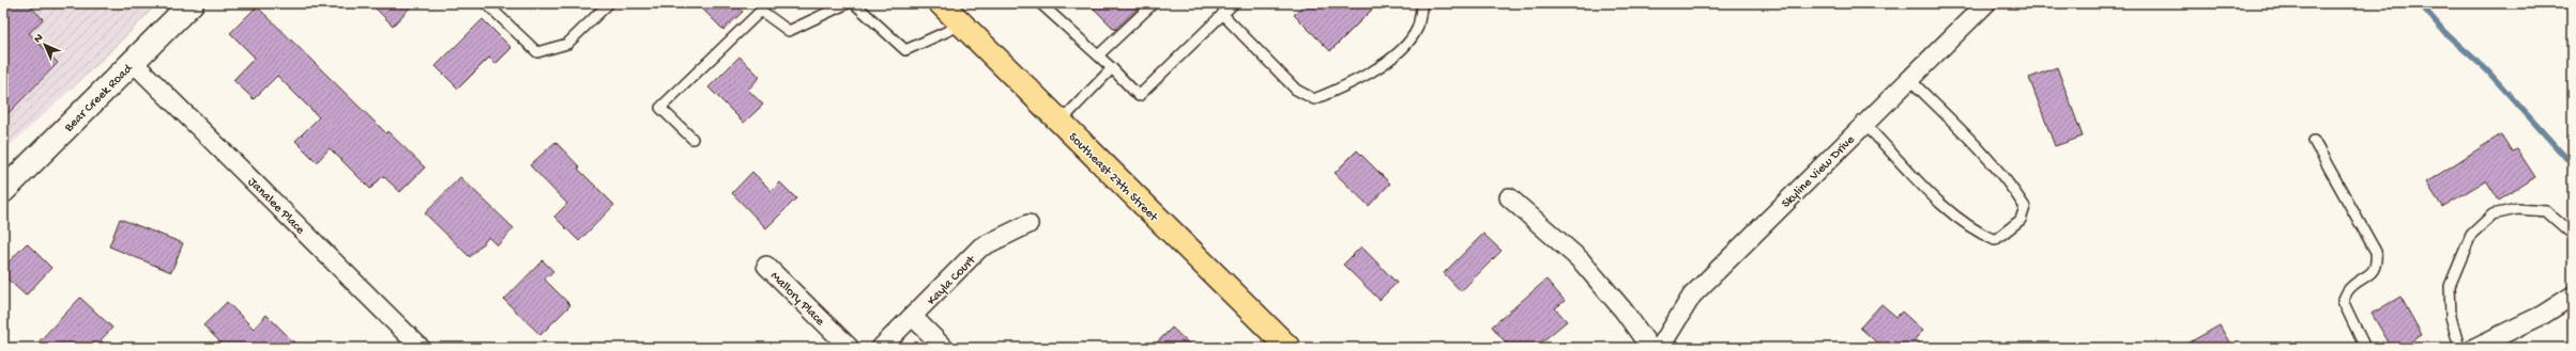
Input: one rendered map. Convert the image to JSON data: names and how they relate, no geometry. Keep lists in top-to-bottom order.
{
  "streets": {
    "main road": ["Southeast 27th Street"],
    "street": [
      "Bear Creek Road",
      "Skyline View Drive",
      "Janalee Place",
      "Kayla Court",
      "Mallory Place"
    ]
  },
  "crossings": [
    ["Bear Creek Road", "Janalee Place"]
  ],
  "north": "top left"
}
